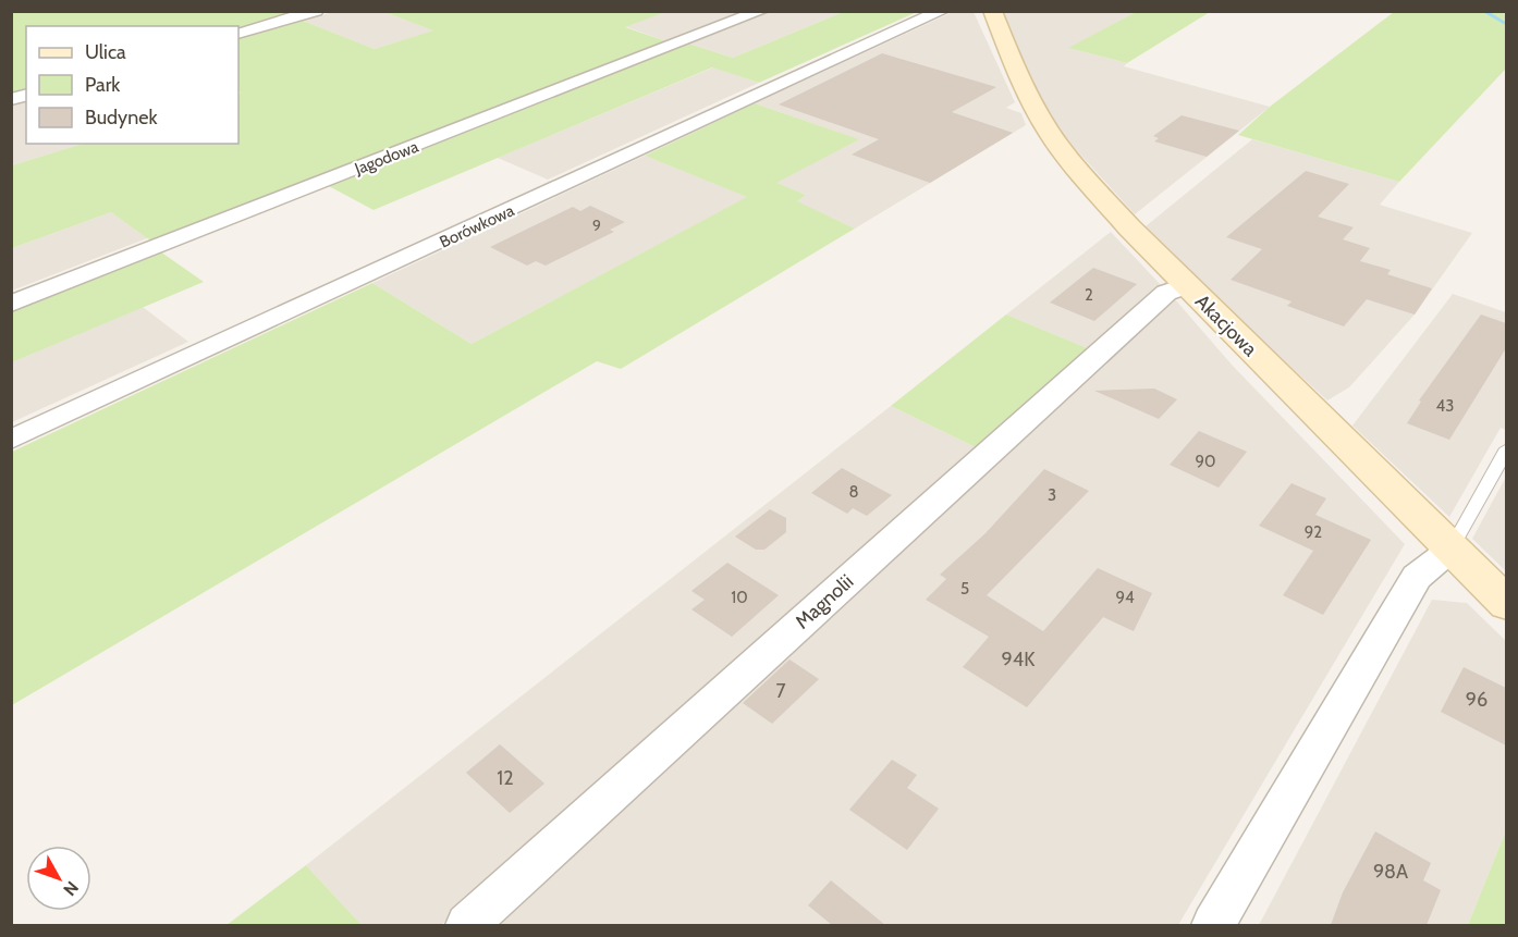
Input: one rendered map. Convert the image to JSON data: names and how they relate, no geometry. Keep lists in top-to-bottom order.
{
  "streets": {
    "street": [
      "Jagodowa",
      "Borówkowa",
      "Akacjowa",
      "Magnolii"
    ]
  },
  "crossings": [
    ["Akacjowa", "Magnolii"]
  ],
  "house_numbers": [
    "9",
    "2",
    "43",
    "90",
    "8",
    "3",
    "92",
    "5",
    "10",
    "94",
    "94K",
    "7",
    "96",
    "12",
    "98A"
  ],
  "legend": ["Ulica", "Park", "Budynek"],
  "north": "bottom right"
}
